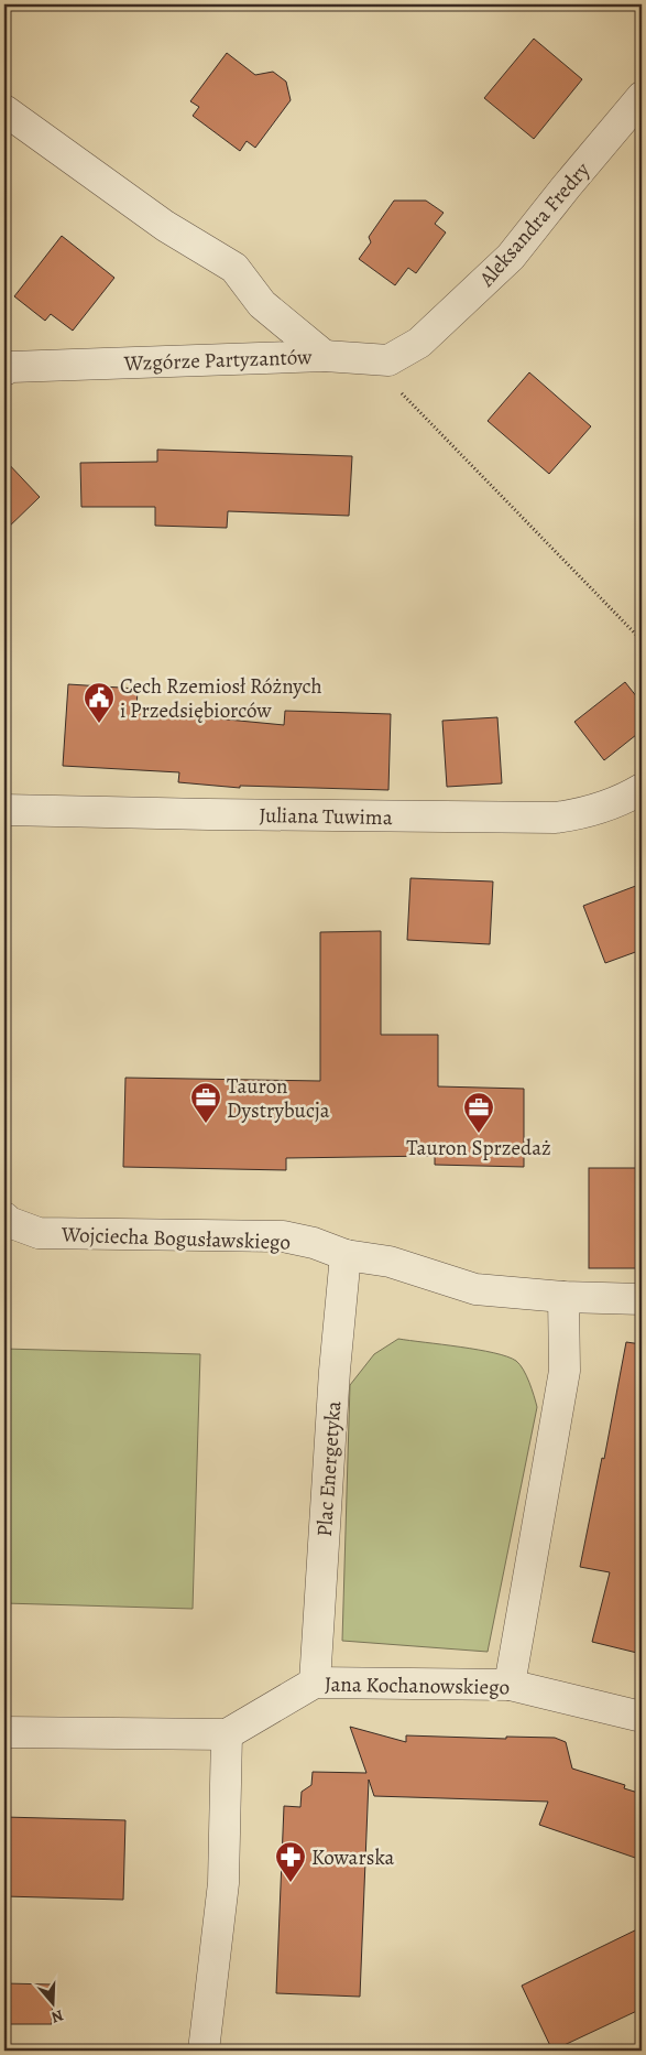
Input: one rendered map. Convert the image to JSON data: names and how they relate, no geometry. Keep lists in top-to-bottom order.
{
  "streets": {
    "street": [
      "Aleksandra Fredry",
      "Wzgórze Partyzantów",
      "Juliana Tuwima",
      "Wojciecha Bogusławskiego",
      "Plac Energetyka",
      "Jana Kochanowskiego"
    ]
  },
  "crossings": [
    ["Aleksandra Fredry", "Wzgórze Partyzantów"],
    ["Wojciecha Bogusławskiego", "Plac Energetyka"],
    ["Plac Energetyka", "Jana Kochanowskiego"]
  ],
  "places": {
    "public building": ["Cech Rzemiosł Różnych i Przedsiębiorców"],
    "office": ["Tauron Dystrybucja", "Tauron Sprzedaż"],
    "pharmacy": ["Kowarska"]
  },
  "north": "bottom"
}
